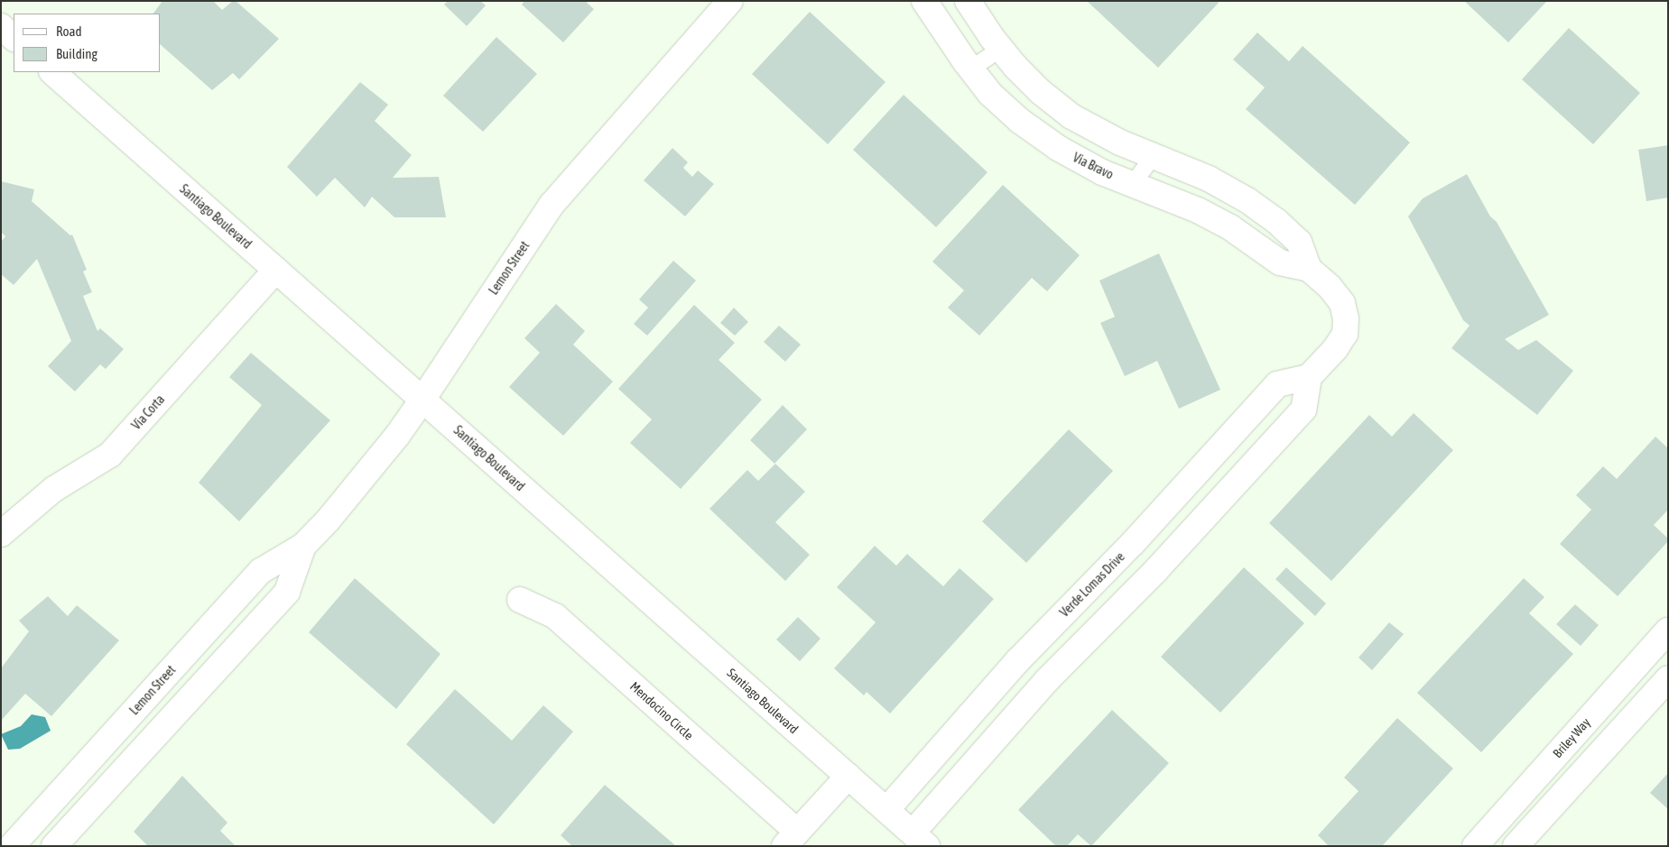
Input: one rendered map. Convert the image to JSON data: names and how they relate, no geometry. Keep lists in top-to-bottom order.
{
  "streets": {
    "street": [
      "Via Bravo",
      "Santiago Boulevard",
      "Lemon Street",
      "Via Corta",
      "Verde Lomas Drive",
      "Mendocino Circle",
      "Briley Way"
    ]
  },
  "crossings": [
    ["Santiago Boulevard", "Lemon Street"],
    ["Santiago Boulevard", "Via Corta"],
    ["Santiago Boulevard", "Verde Lomas Drive"]
  ],
  "legend": ["Road", "Building"]
}
